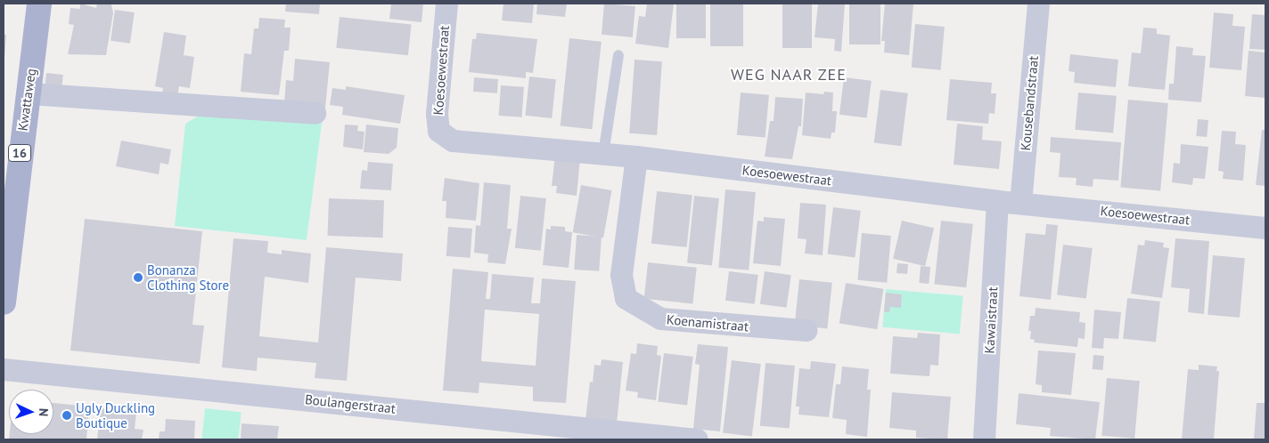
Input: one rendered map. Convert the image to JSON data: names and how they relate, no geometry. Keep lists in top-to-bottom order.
{
  "streets": {
    "main road": ["Kwattaweg", "16"],
    "street": [
      "Koesoewestraat",
      "Kousebandstraat",
      "Kawaistraat",
      "Koenamistraat",
      "Boulangerstraat"
    ]
  },
  "crossings": [
    ["Koesoewestraat", "Kousebandstraat"],
    ["Koesoewestraat", "Kawaistraat"],
    ["Koesoewestraat", "Koenamistraat"]
  ],
  "districts": ["WEG NAAR ZEE"],
  "places": ["Bonanza Clothing Store", "Ugly Duckling Boutique"],
  "north": "right"
}
